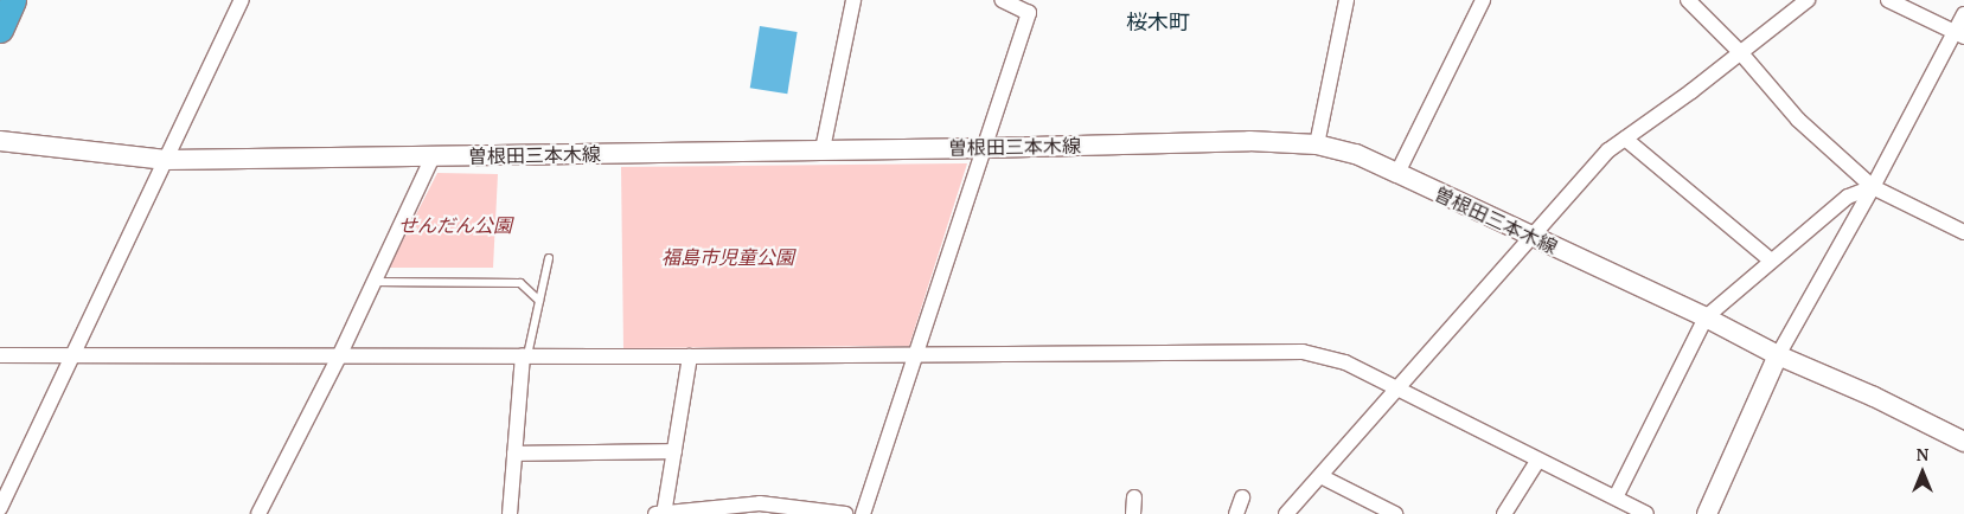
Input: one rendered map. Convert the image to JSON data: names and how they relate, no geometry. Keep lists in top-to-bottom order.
{
  "streets": {
    "street": ["曽根田三本木線"]
  },
  "districts": ["桜木町"],
  "parks": ["せんだん公園", "福島市児童公園"],
  "north": "top"
}
